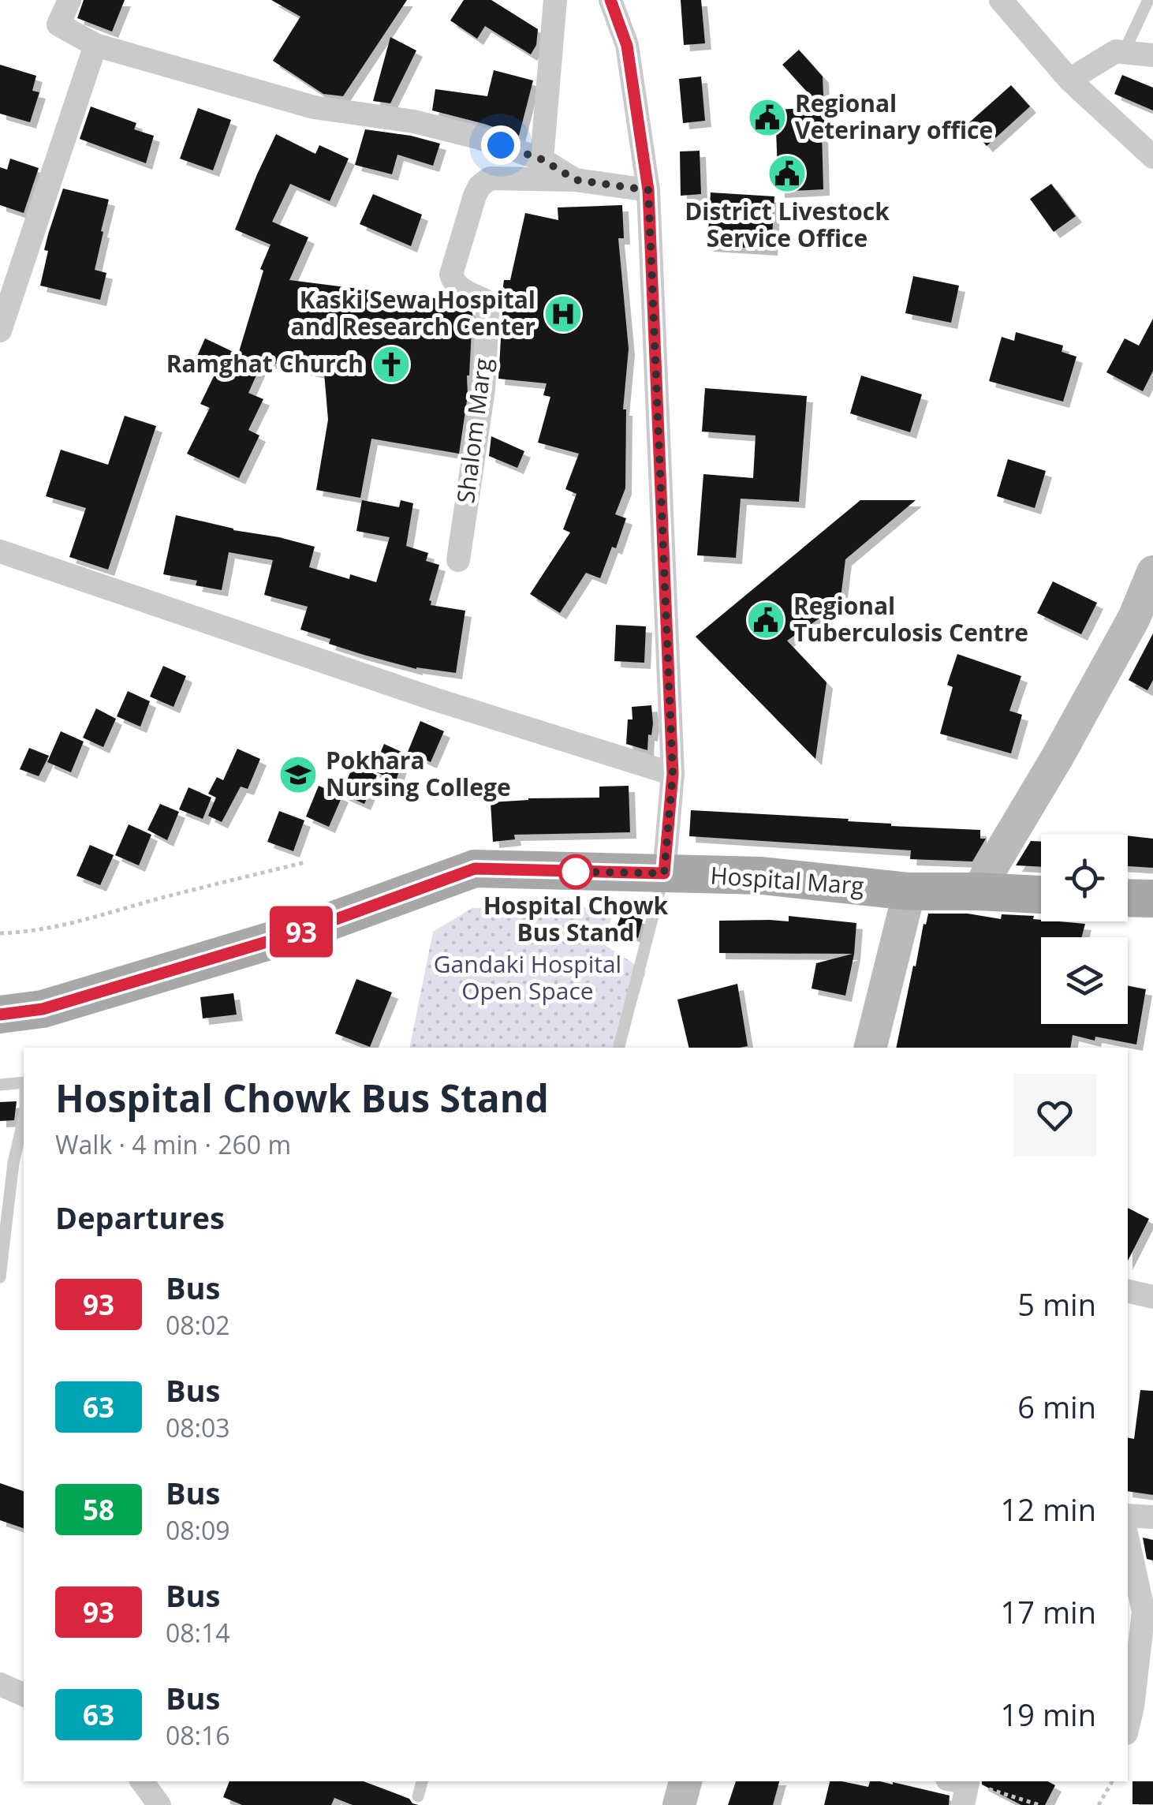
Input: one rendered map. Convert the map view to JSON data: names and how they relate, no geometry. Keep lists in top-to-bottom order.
{
  "streets": {
    "main road": ["Hospital Marg"],
    "street": ["Shalom Marg"]
  },
  "parks": ["Gandaki Hospital Open Space"],
  "places": {
    "public building": ["Regional Veterinary office", "District Livestock Service Office", "Regional Tuberculosis Centre"],
    "hospital": ["Kaski Sewa Hospital and Research Center"],
    "church": ["Ramghat Church"],
    "school or university": ["Pokhara Nursing College"],
    "other": ["Hospital Chowk Bus Stand"]
  },
  "lines": ["bus line 93"],
  "page": {
    "on_map": "93",
    "heading": [
      ["Hospital Chowk Bus Stand", "Walk · 4 min · 260 m"],
      "Departures"
    ],
    "list": [
      {
        "mark": "93",
        "name": "Bus",
        "note": "08:02",
        "value": "5 min"
      },
      {
        "mark": "63",
        "name": "Bus",
        "note": "08:03",
        "value": "6 min"
      },
      {
        "mark": "58",
        "name": "Bus",
        "note": "08:09",
        "value": "12 min"
      },
      {
        "mark": "93",
        "name": "Bus",
        "note": "08:14",
        "value": "17 min"
      },
      {
        "mark": "63",
        "name": "Bus",
        "note": "08:16",
        "value": "19 min"
      }
    ]
  }
}
